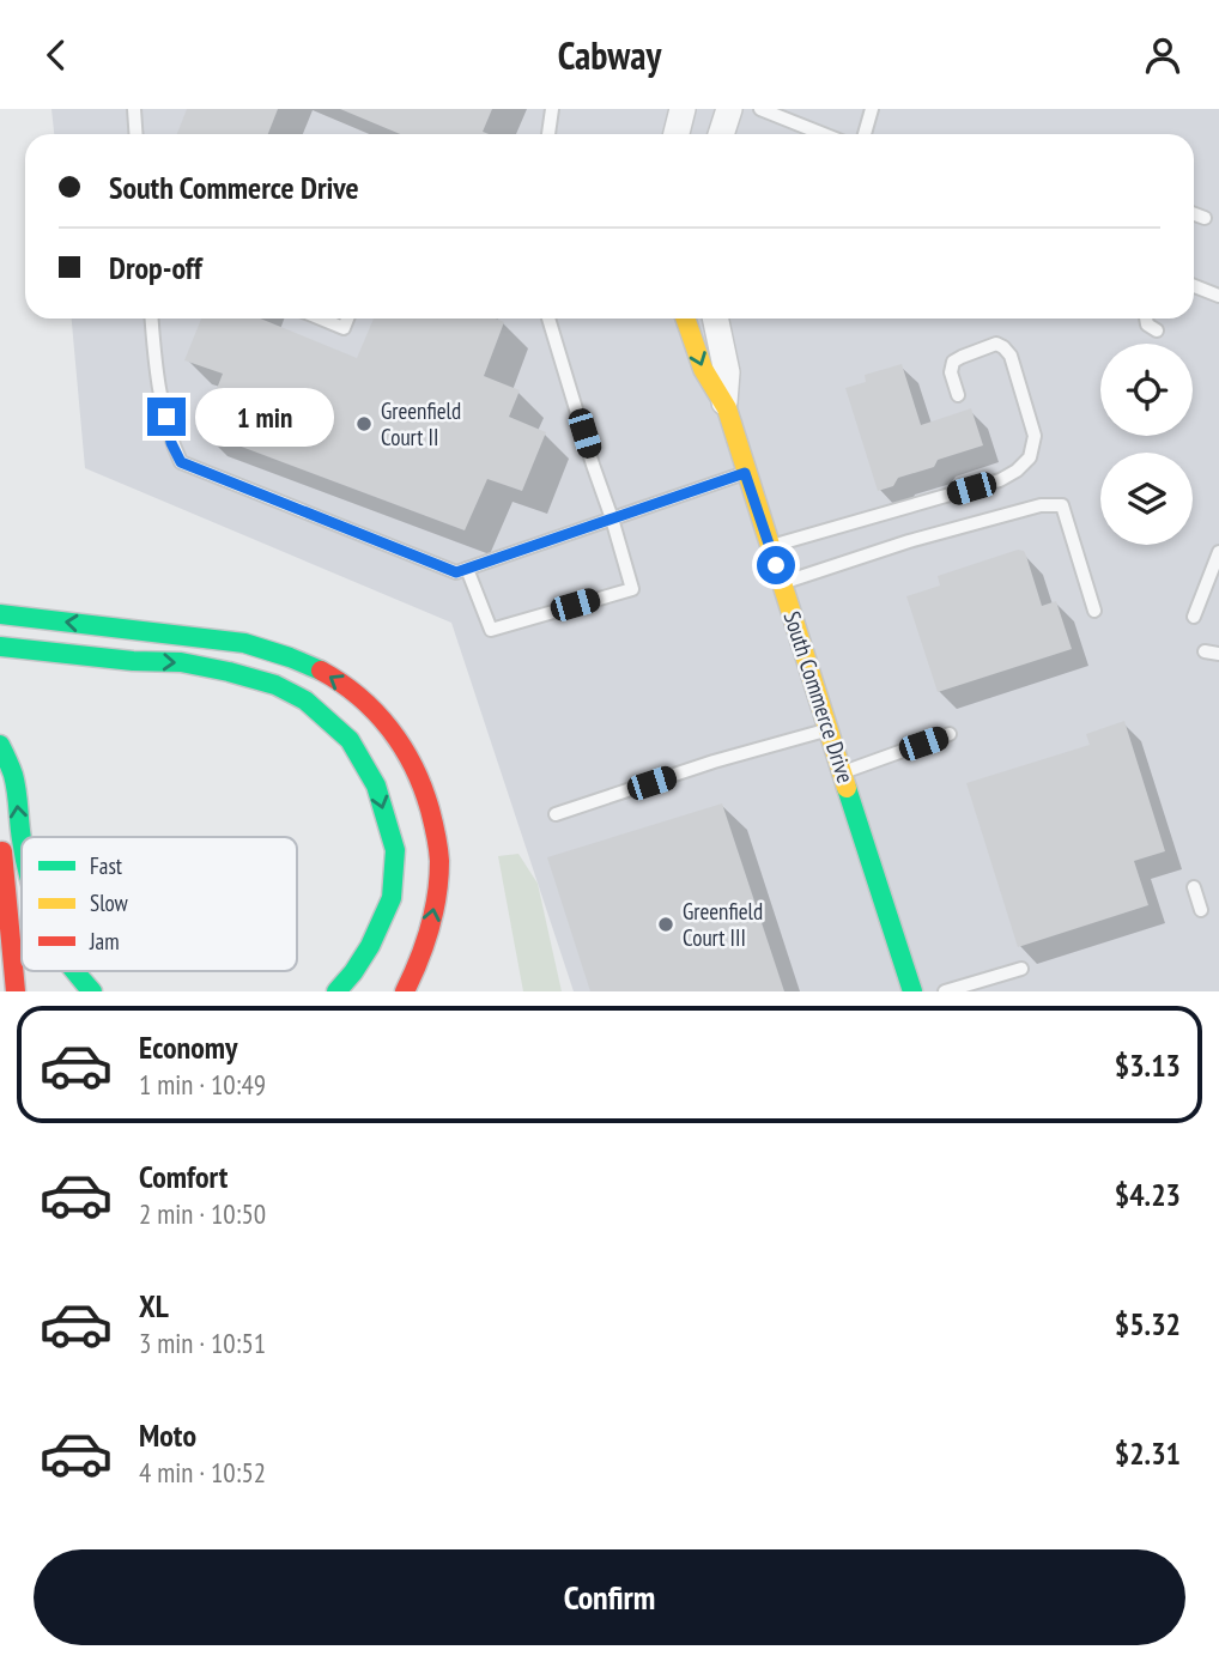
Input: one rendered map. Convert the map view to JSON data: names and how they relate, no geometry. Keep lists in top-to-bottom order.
{
  "streets": {
    "main road": ["South Commerce Drive"]
  },
  "places": ["Greenfield Court II", "Greenfield Court III"],
  "legend": ["Fast", "Slow", "Jam"],
  "page": {
    "header": "Cabway",
    "banner": ["South Commerce Drive", "Drop-off"],
    "bubble": "1 min",
    "list": [
      {
        "name": "Economy",
        "note": "1 min · 10:49",
        "value": "$3.13"
      },
      {
        "name": "Comfort",
        "note": "2 min · 10:50",
        "value": "$4.23"
      },
      {
        "name": "XL",
        "note": "3 min · 10:51",
        "value": "$5.32"
      },
      {
        "name": "Moto",
        "note": "4 min · 10:52",
        "value": "$2.31"
      }
    ],
    "buttons": "Confirm"
  }
}
